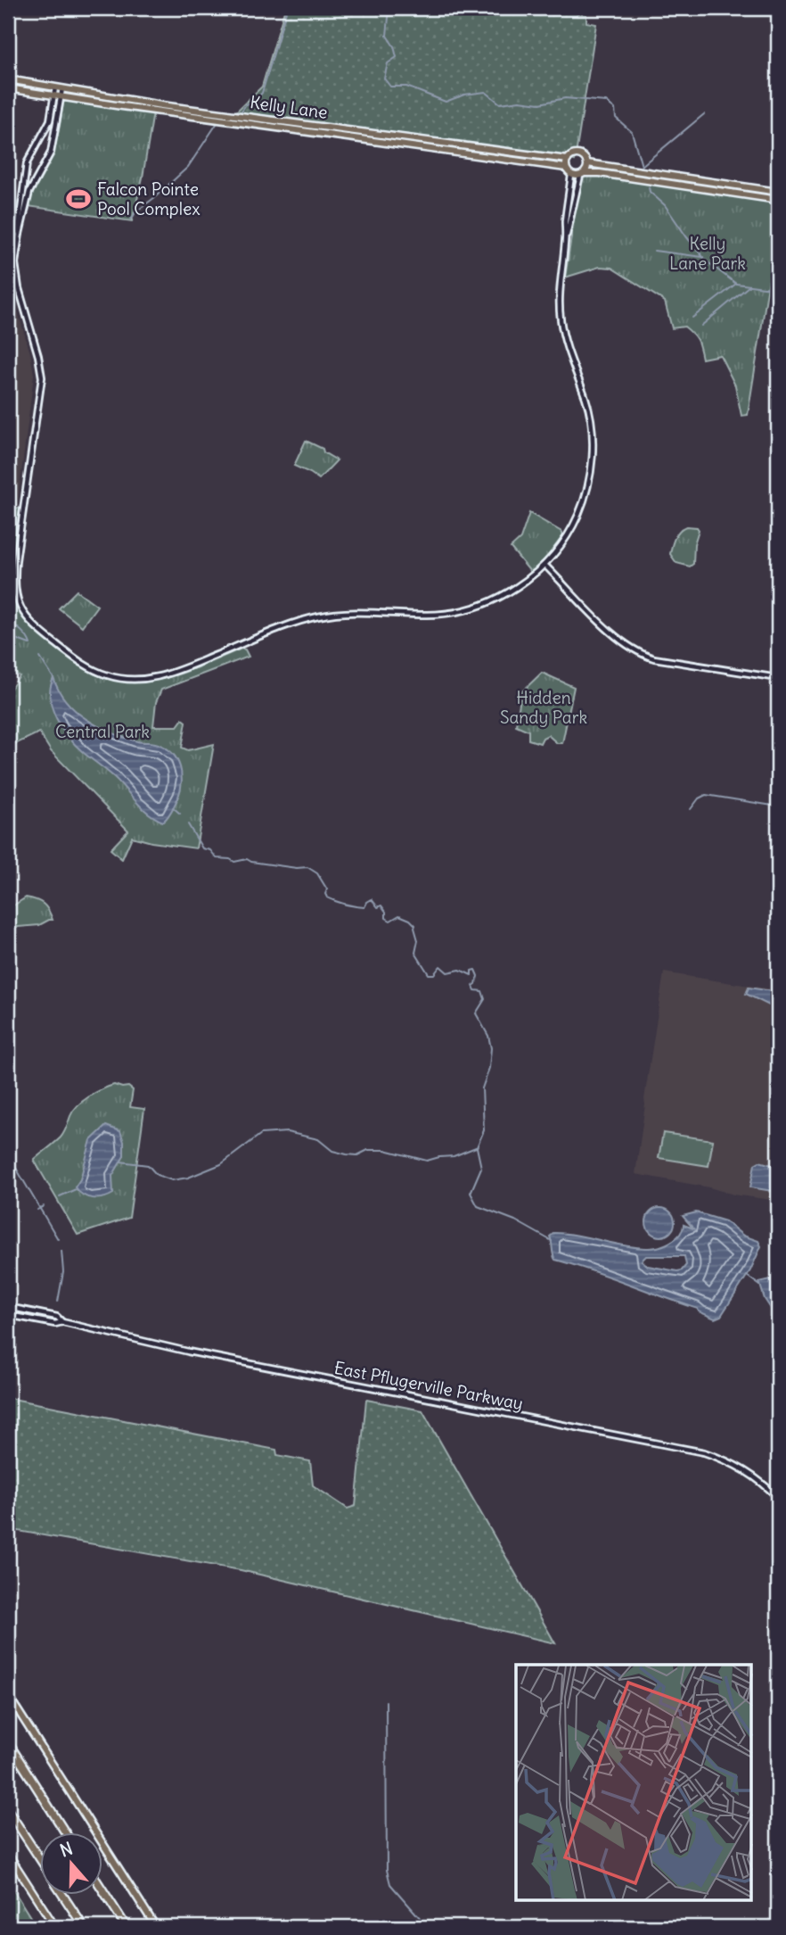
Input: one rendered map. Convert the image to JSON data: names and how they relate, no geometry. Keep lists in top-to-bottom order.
{
  "streets": {
    "main road": ["Kelly Lane"],
    "street": ["East Pflugerville Parkway"]
  },
  "parks": ["Kelly Lane Park", "Hidden Sandy Park", "Central Park"],
  "places": {
    "sports": ["Falcon Pointe Pool Complex"]
  },
  "north": "top"
}
